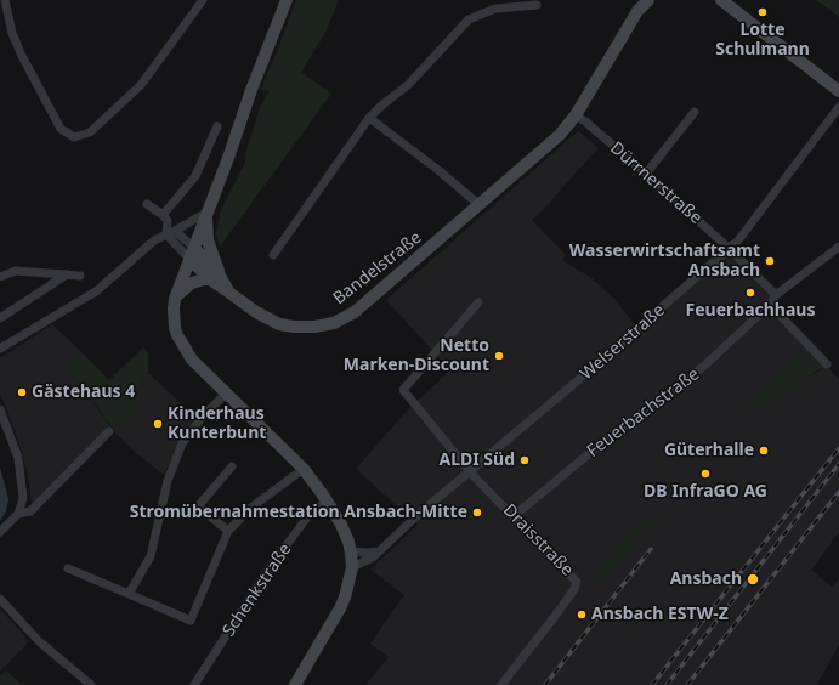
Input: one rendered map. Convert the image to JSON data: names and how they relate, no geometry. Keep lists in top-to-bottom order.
{
  "streets": {
    "street": [
      "Dürrnerstraße",
      "Bandelstraße",
      "Welserstraße",
      "Feuerbachstraße",
      "Draisstraße",
      "Schenkstraße"
    ]
  },
  "crossings": [
    ["Dürrnerstraße", "Bandelstraße"],
    ["Dürrnerstraße", "Welserstraße"],
    ["Dürrnerstraße", "Feuerbachstraße"],
    ["Welserstraße", "Draisstraße"],
    ["Feuerbachstraße", "Draisstraße"]
  ],
  "places": [
    "Lotte Schulmann",
    "Wasserwirtschaftsamt Ansbach",
    "Feuerbachhaus",
    "Netto Marken-Discount",
    "Gästehaus 4",
    "Kinderhaus Kunterbunt",
    "Güterhalle",
    "ALDI Süd",
    "DB InfraGO AG",
    "Stromübernahmestation Ansbach-Mitte",
    "Ansbach",
    "Ansbach ESTW-Z"
  ]
}
